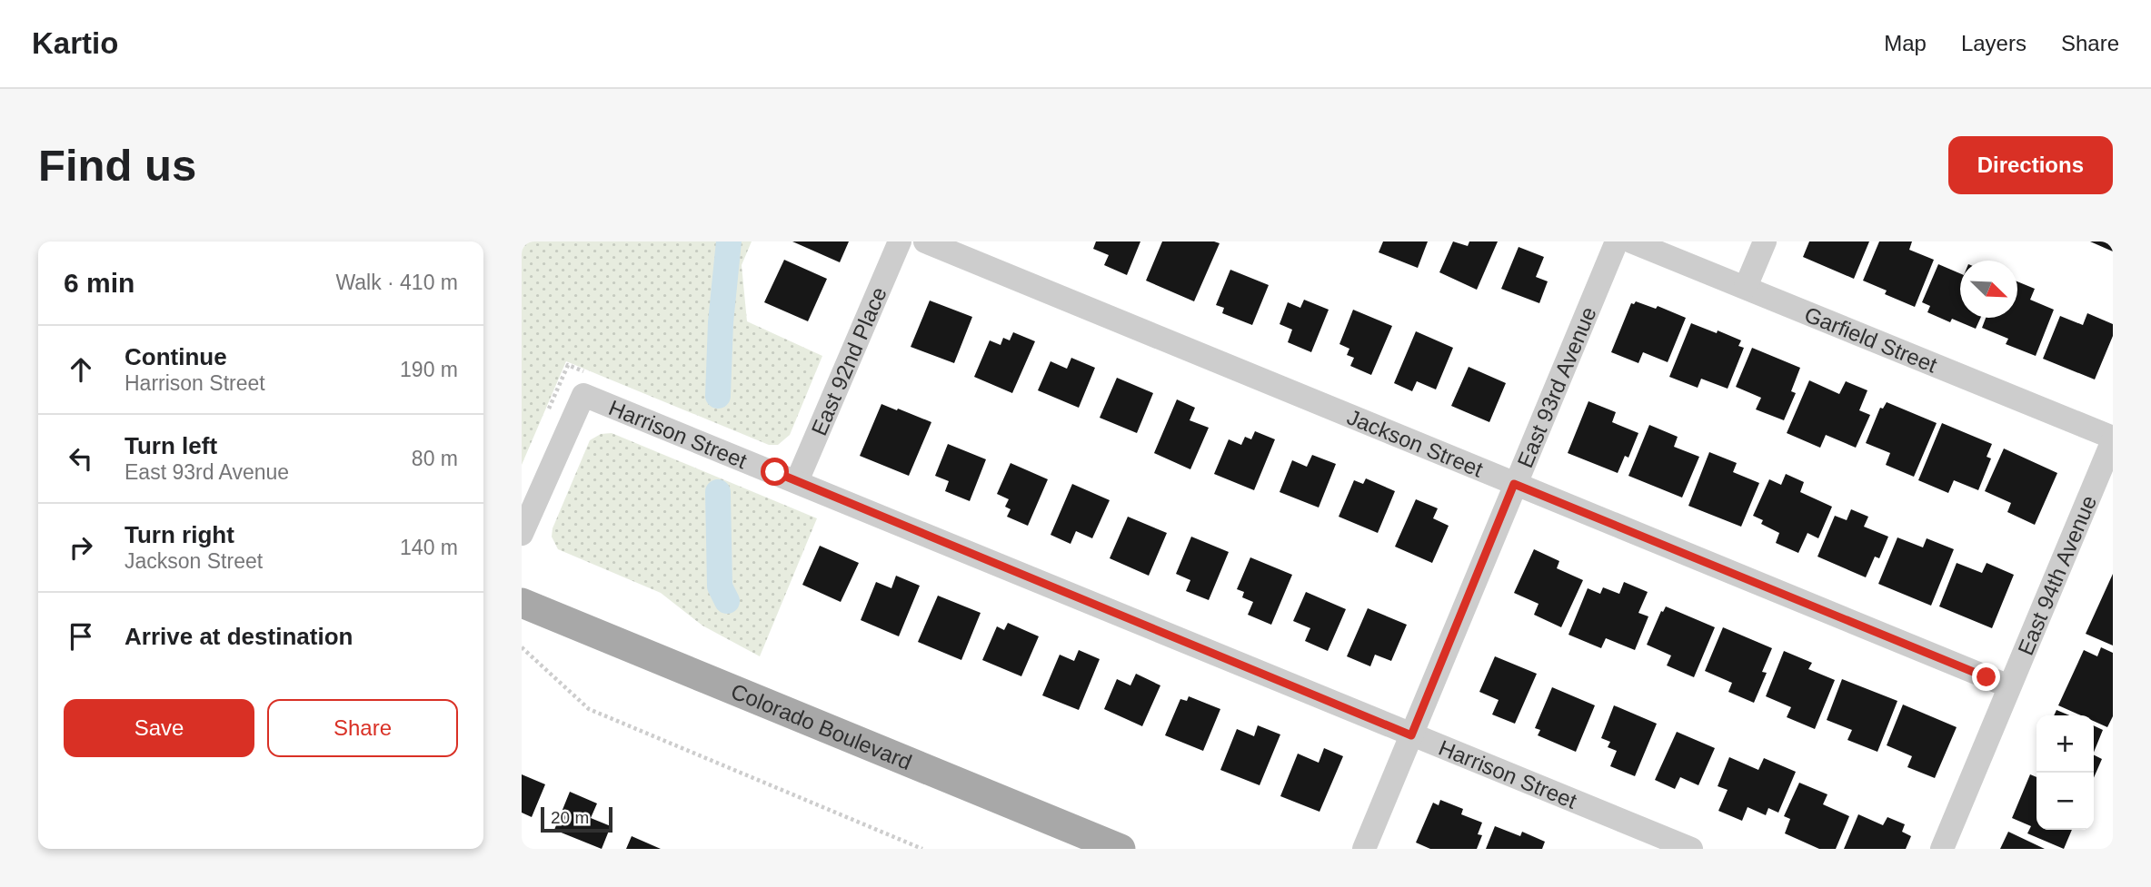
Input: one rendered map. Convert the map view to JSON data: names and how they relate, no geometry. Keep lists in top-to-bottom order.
{
  "streets": {
    "main road": ["Colorado Boulevard"],
    "street": [
      "Garfield Street",
      "East 92nd Place",
      "East 93rd Avenue",
      "Harrison Street",
      "Jackson Street",
      "East 94th Avenue"
    ]
  },
  "crossings": [
    ["Garfield Street", "East 94th Avenue"],
    ["East 92nd Place", "Harrison Street"],
    ["East 93rd Avenue", "Harrison Street"],
    ["East 93rd Avenue", "Jackson Street"],
    ["Jackson Street", "East 94th Avenue"]
  ],
  "scale_bar": "20 m",
  "north": "bottom right",
  "page": {
    "header": "Kartio",
    "nav": ["Map", "Layers", "Share"],
    "buttons": [
      "Directions",
      ["Save", "Share"]
    ],
    "title": "Find us",
    "heading": ["6 min", "Walk · 410 m"],
    "list": [
      ["Continue", "Harrison Street", "190 m"],
      ["Turn left", "East 93rd Avenue", "80 m"],
      ["Turn right", "Jackson Street", "140 m"],
      "Arrive at destination"
    ],
    "map_buttons": ["+", "−"],
    "scale": "20 m"
  }
}
